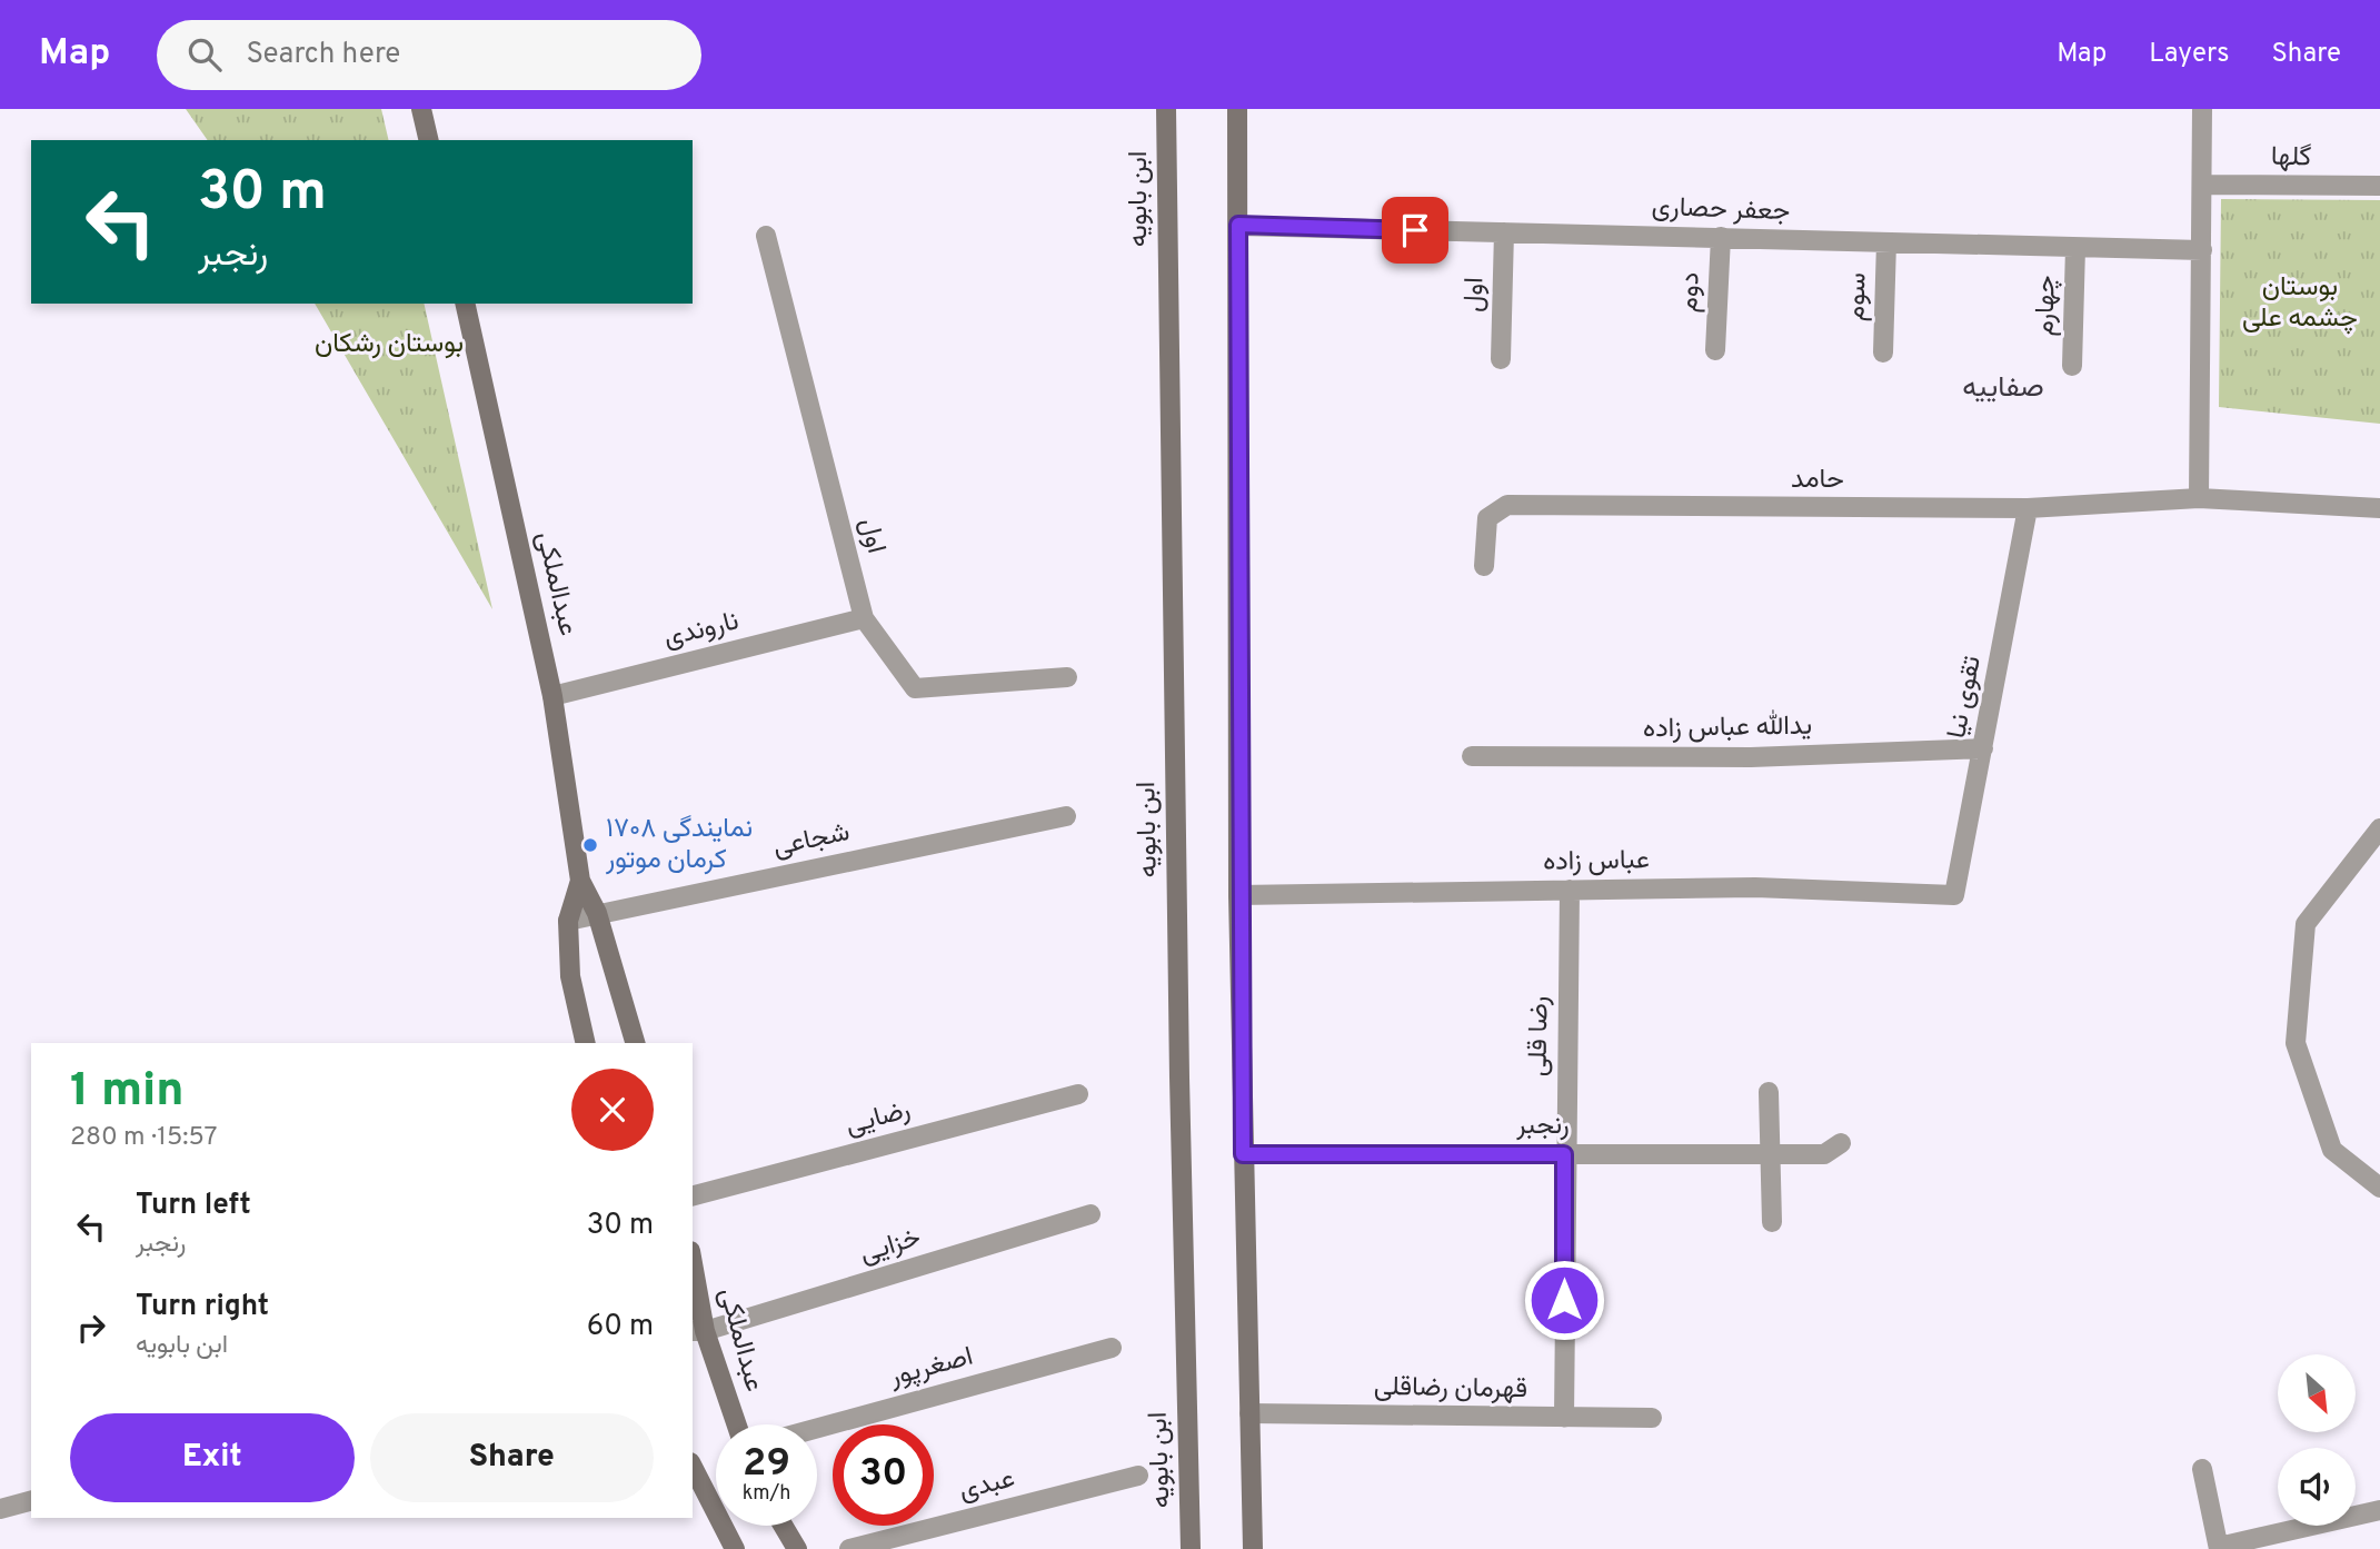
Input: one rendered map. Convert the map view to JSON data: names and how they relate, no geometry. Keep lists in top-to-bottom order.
{
  "streets": {
    "main road": ["ابن بابویه", "عبدالملکی"],
    "street": [
      "گلها",
      "جعفر حصاری",
      "دوم",
      "اول",
      "سوم",
      "چهارم",
      "حامد",
      "ناروندی",
      "تقوی نیا",
      "یدالله عباس زاده",
      "شجاعی",
      "عباس زاده",
      "رضا قلی",
      "رضایی",
      "رنجبر",
      "خزایی",
      "اصغرپور",
      "قهرمان رضاقلی",
      "عبدی"
    ]
  },
  "crossings": [
    ["جعفر حصاری", "دوم"],
    ["جعفر حصاری", "اول"],
    ["جعفر حصاری", "سوم"],
    ["جعفر حصاری", "چهارم"],
    ["اول", "ناروندی"],
    ["حامد", "تقوی نیا"],
    ["عبدالملکی", "ناروندی"],
    ["عبدالملکی", "شجاعی"],
    ["عبدالملکی", "خزایی"],
    ["تقوی نیا", "یدالله عباس زاده"],
    ["تقوی نیا", "عباس زاده"],
    ["عباس زاده", "رضا قلی"],
    ["رضا قلی", "رنجبر"],
    ["رضا قلی", "قهرمان رضاقلی"]
  ],
  "districts": ["صفاییه"],
  "parks": ["بوستان چشمه علی", "بوستان رشکان"],
  "places": ["نمایندگی ۱۷۰۸ کرمان موتور"],
  "north": "bottom right",
  "page": {
    "header": "Map",
    "search": "Search here",
    "nav": ["Map", "Layers", "Share"],
    "turn": ["30 m", "رنجبر"],
    "heading": ["1 min", "280 m · 15:57"],
    "list": [
      {
        "name": "Turn left",
        "note": "رنجبر",
        "value": "30 m"
      },
      {
        "name": "Turn right",
        "note": "ابن بابویه",
        "value": "60 m"
      }
    ],
    "buttons": ["Exit", "Share"],
    "speed": "29 km/h",
    "limit": "30"
  }
}
